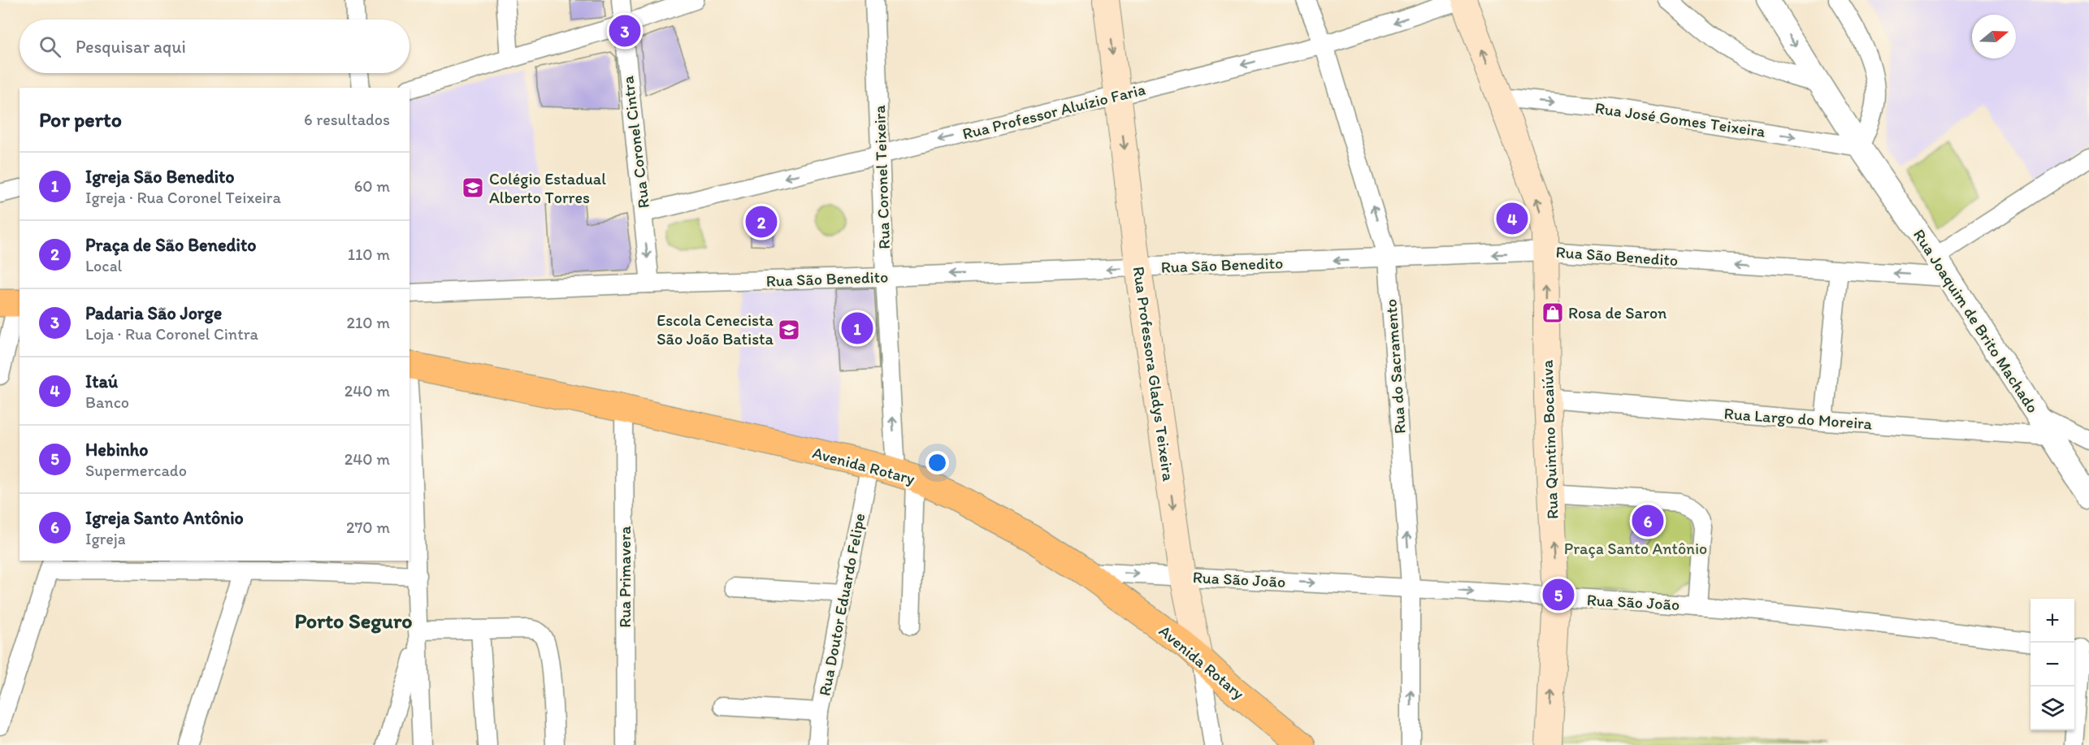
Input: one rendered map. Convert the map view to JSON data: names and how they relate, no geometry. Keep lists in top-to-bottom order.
{
  "streets": {
    "main road": ["Rua Professora Gladys Teixeira", "Rua Quintino Bocaiúva", "Avenida Rotary"],
    "street": [
      "Rua Professor Aluízio Faria",
      "Rua José Gomes Teixeira",
      "Rua Coronel Cintra",
      "Rua Coronel Teixeira",
      "Rua São Benedito",
      "Rua Joaquim de Brito Machado",
      "Rua do Sacramento",
      "Rua Largo do Moreira",
      "Rua Primavera",
      "Rua São João",
      "Rua Doutor Eduardo Felipe"
    ]
  },
  "crossings": [
    ["Rua Professor Aluízio Faria", "Rua Coronel Cintra"],
    ["Rua Professor Aluízio Faria", "Rua Coronel Teixeira"],
    ["Rua Professor Aluízio Faria", "Rua do Sacramento"],
    ["Rua Professor Aluízio Faria", "Rua Professora Gladys Teixeira"],
    ["Rua Professor Aluízio Faria", "Rua Quintino Bocaiúva"],
    ["Rua José Gomes Teixeira", "Rua Joaquim de Brito Machado"],
    ["Rua José Gomes Teixeira", "Rua Quintino Bocaiúva"],
    ["Rua Coronel Cintra", "Rua São Benedito"],
    ["Rua Coronel Teixeira", "Rua São Benedito"],
    ["Rua Coronel Teixeira", "Avenida Rotary"],
    ["Rua São Benedito", "Rua Joaquim de Brito Machado"],
    ["Rua São Benedito", "Rua do Sacramento"],
    ["Rua São Benedito", "Rua Professora Gladys Teixeira"],
    ["Rua São Benedito", "Rua Quintino Bocaiúva"],
    ["Rua Joaquim de Brito Machado", "Rua Largo do Moreira"],
    ["Rua do Sacramento", "Rua São João"],
    ["Rua Professora Gladys Teixeira", "Avenida Rotary"],
    ["Rua Professora Gladys Teixeira", "Rua São João"],
    ["Rua Largo do Moreira", "Rua Quintino Bocaiúva"],
    ["Rua Quintino Bocaiúva", "Rua São João"],
    ["Avenida Rotary", "Rua Primavera"],
    ["Avenida Rotary", "Rua São João"],
    ["Avenida Rotary", "Rua Doutor Eduardo Felipe"]
  ],
  "one_way": [
    "Rua Professor Aluízio Faria",
    "Rua São Benedito",
    "Rua do Sacramento",
    "Rua Professora Gladys Teixeira",
    "Rua Quintino Bocaiúva",
    "Rua São João"
  ],
  "districts": ["Porto Seguro"],
  "parks": ["Praça Santo Antônio"],
  "places": {
    "school or university": ["Colégio Estadual Alberto Torres", "Escola Cenecista São João Batista"],
    "shop": ["Rosa de Saron"]
  },
  "north": "right",
  "page": {
    "pins": [
      "3",
      "4",
      "2",
      "1",
      "6",
      "5"
    ],
    "search": "Pesquisar aqui",
    "heading": ["Por perto", "6 resultados"],
    "list": [
      {
        "mark": "1",
        "name": "Igreja São Benedito",
        "note": "Igreja · Rua Coronel Teixeira",
        "value": "60 m"
      },
      {
        "mark": "2",
        "name": "Praça de São Benedito",
        "note": "Local",
        "value": "110 m"
      },
      {
        "mark": "3",
        "name": "Padaria São Jorge",
        "note": "Loja · Rua Coronel Cintra",
        "value": "210 m"
      },
      {
        "mark": "4",
        "name": "Itaú",
        "note": "Banco",
        "value": "240 m"
      },
      {
        "mark": "5",
        "name": "Hebinho",
        "note": "Supermercado",
        "value": "240 m"
      },
      {
        "mark": "6",
        "name": "Igreja Santo Antônio",
        "note": "Igreja",
        "value": "270 m"
      }
    ],
    "map_buttons": ["+", "−"]
  }
}
